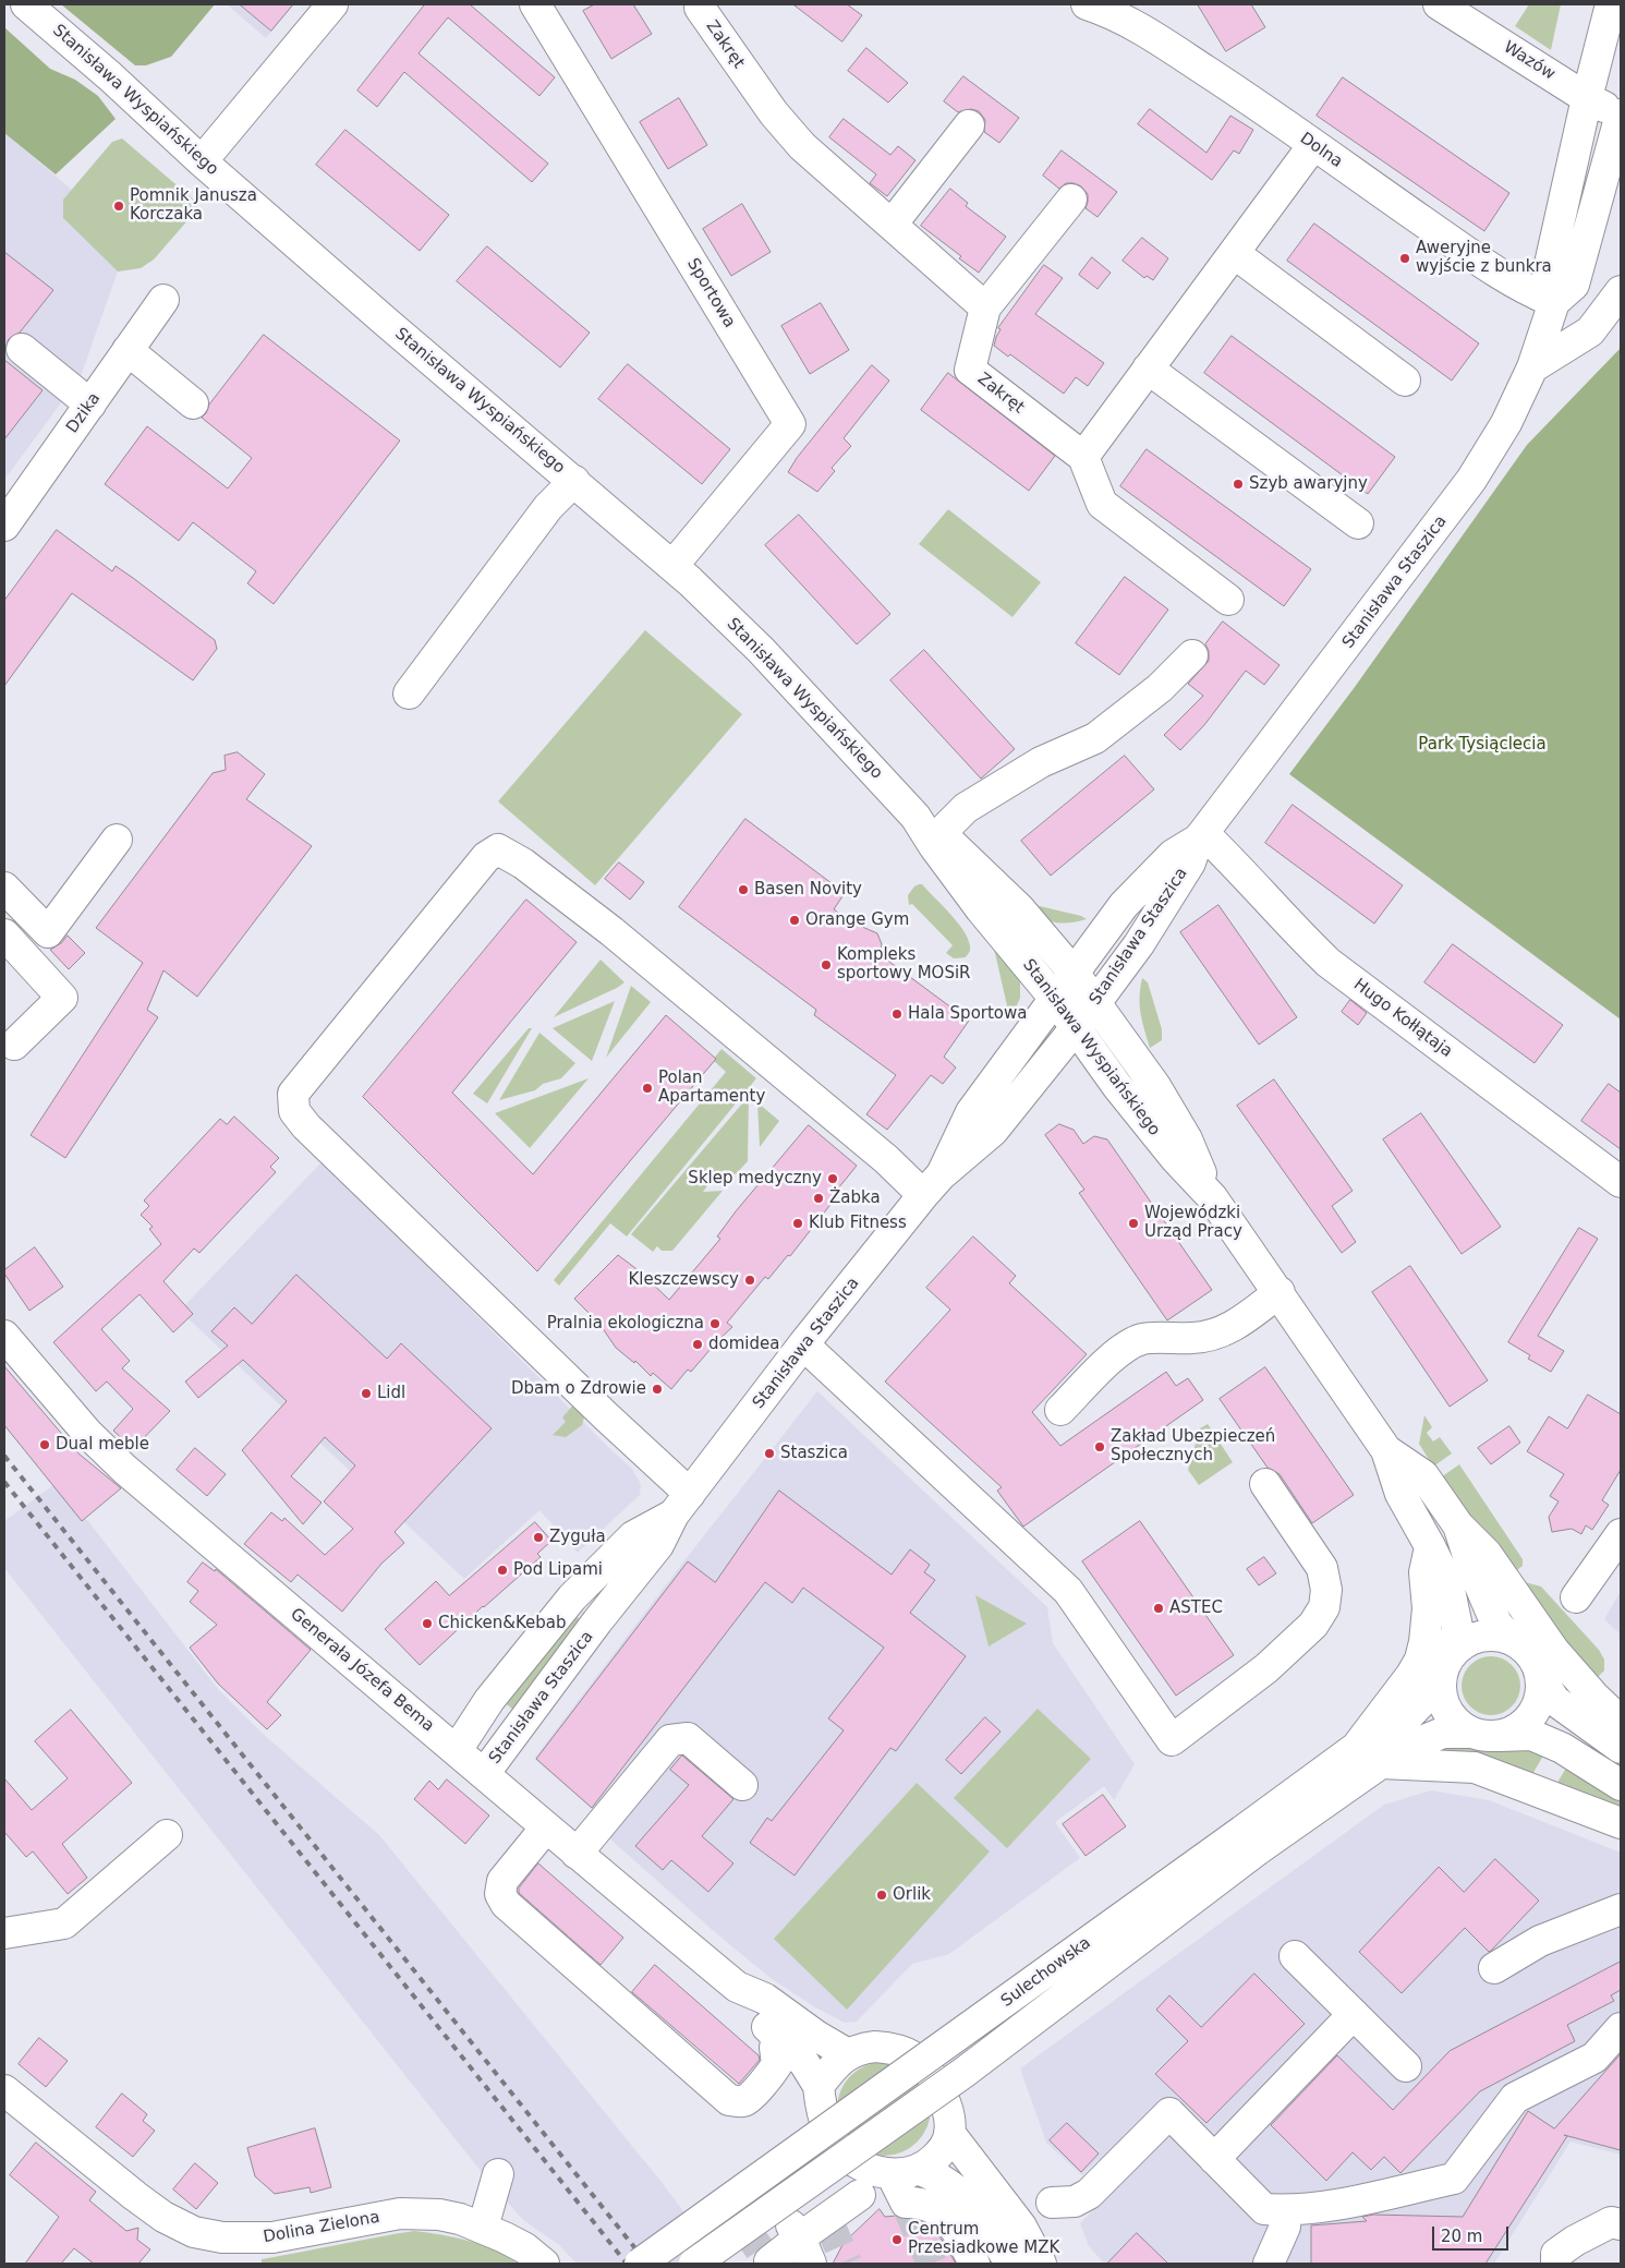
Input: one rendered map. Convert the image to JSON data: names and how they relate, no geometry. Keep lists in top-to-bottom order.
{
  "streets": {
    "street": [
      "Zakręt",
      "Wazów",
      "Stanisława Wyspiańskiego",
      "Dolna",
      "Sportowa",
      "Dzika",
      "Stanisława Staszica",
      "Hugo Kołłątaja",
      "Generała Józefa Bema",
      "Sulechowska",
      "Dolina Zielona"
    ]
  },
  "crossings": [
    ["Wazów", "Stanisława Staszica"],
    ["Stanisława Wyspiańskiego", "Sportowa"],
    ["Stanisława Wyspiańskiego", "Stanisława Staszica"],
    ["Stanisława Wyspiańskiego", "Sulechowska"],
    ["Dolna", "Stanisława Staszica"],
    ["Stanisława Staszica", "Hugo Kołłątaja"],
    ["Stanisława Staszica", "Generała Józefa Bema"]
  ],
  "parks": ["Park Tysiąclecia"],
  "places": [
    "Pomnik Janusza Korczaka",
    "Aweryjne wyjście z bunkra",
    "Szyb awaryjny",
    "Basen Novity",
    "Orange Gym",
    "Kompleks sportowy MOSiR",
    "Hala Sportowa",
    "Polan Apartamenty",
    "Sklep medyczny",
    "Żabka",
    "Klub Fitness",
    "Wojewódzki Urząd Pracy",
    "Kleszczewscy",
    "Pralnia ekologiczna",
    "domidea",
    "Dbam o Zdrowie",
    "Lidl",
    "Dual meble",
    "Zakład Ubezpieczeń Społecznych",
    "Staszica",
    "Zyguła",
    "Pod Lipami",
    "ASTEC",
    "Chicken&Kebab",
    "Orlik",
    "Centrum Przesiadkowe MZK"
  ],
  "scale_bar": "20 m"
}
